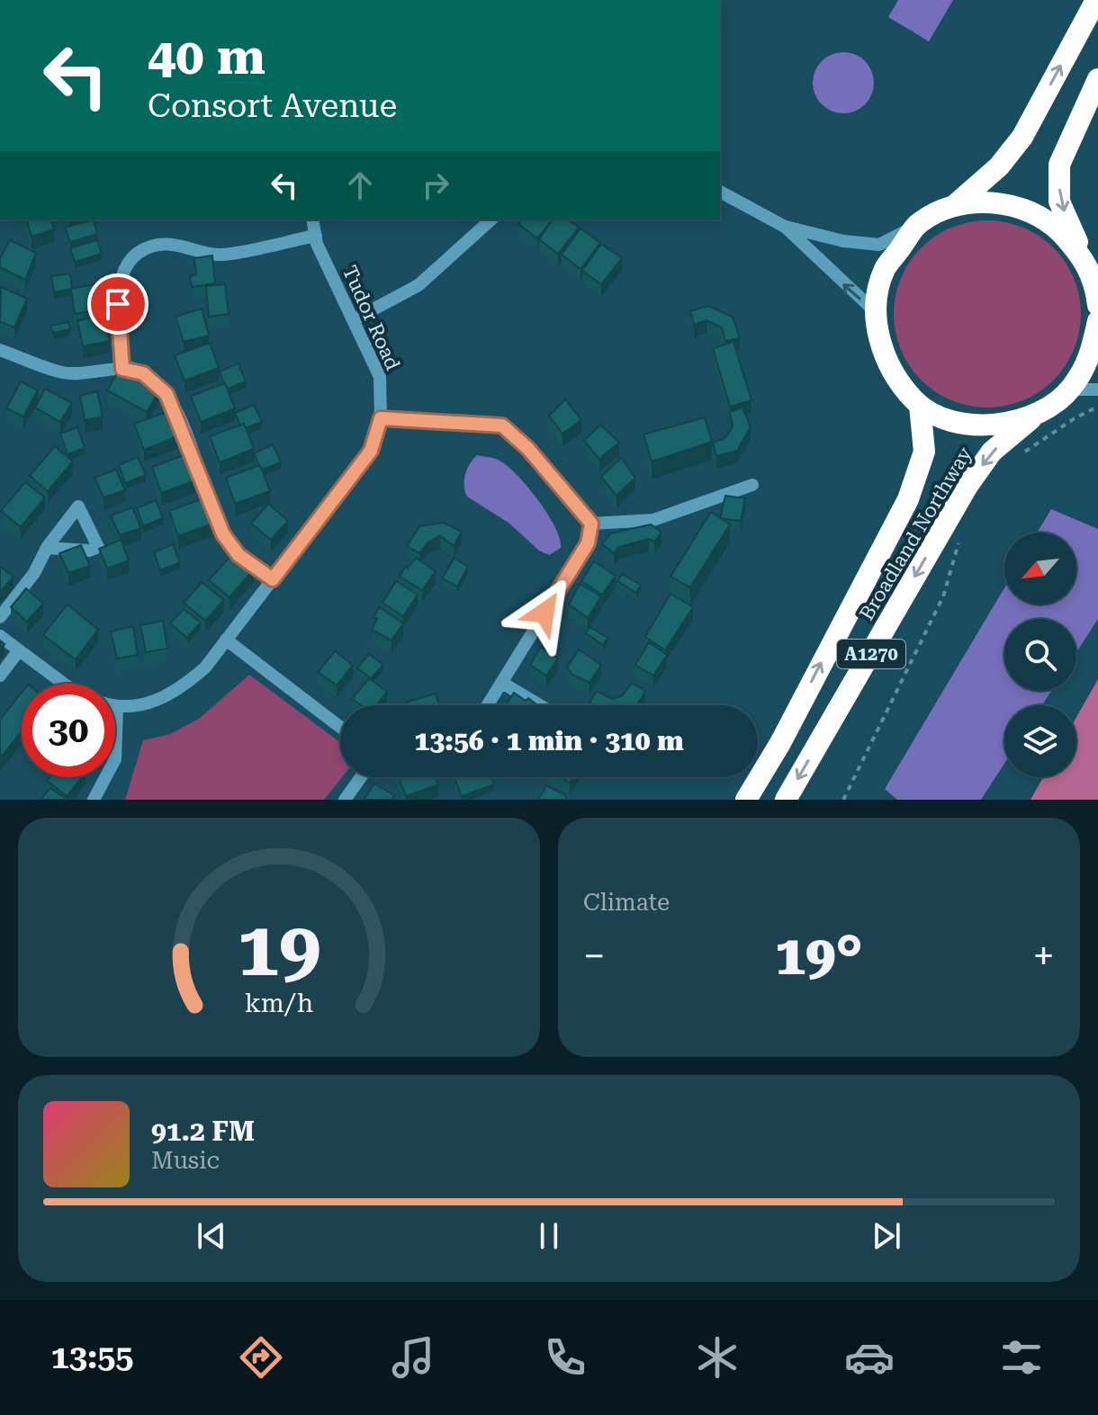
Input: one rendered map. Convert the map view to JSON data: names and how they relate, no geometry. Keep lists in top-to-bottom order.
{
  "streets": {
    "highway": ["Broadland Northway", "A1270"],
    "street": ["Tudor Road"]
  },
  "crossings": [
    ["Broadland Northway", "A1270"]
  ],
  "north": "bottom left",
  "page": {
    "turn": ["40 m", "Consort Avenue"],
    "limit": "30",
    "trip": "13:56 · 1 min · 310 m",
    "tile": "Climate",
    "heat": ["−", "19°", "+"],
    "song": ["91.2 FM", "Music"],
    "tabs": "13:55",
    "gauge": ["19", "km/h"]
  }
}
